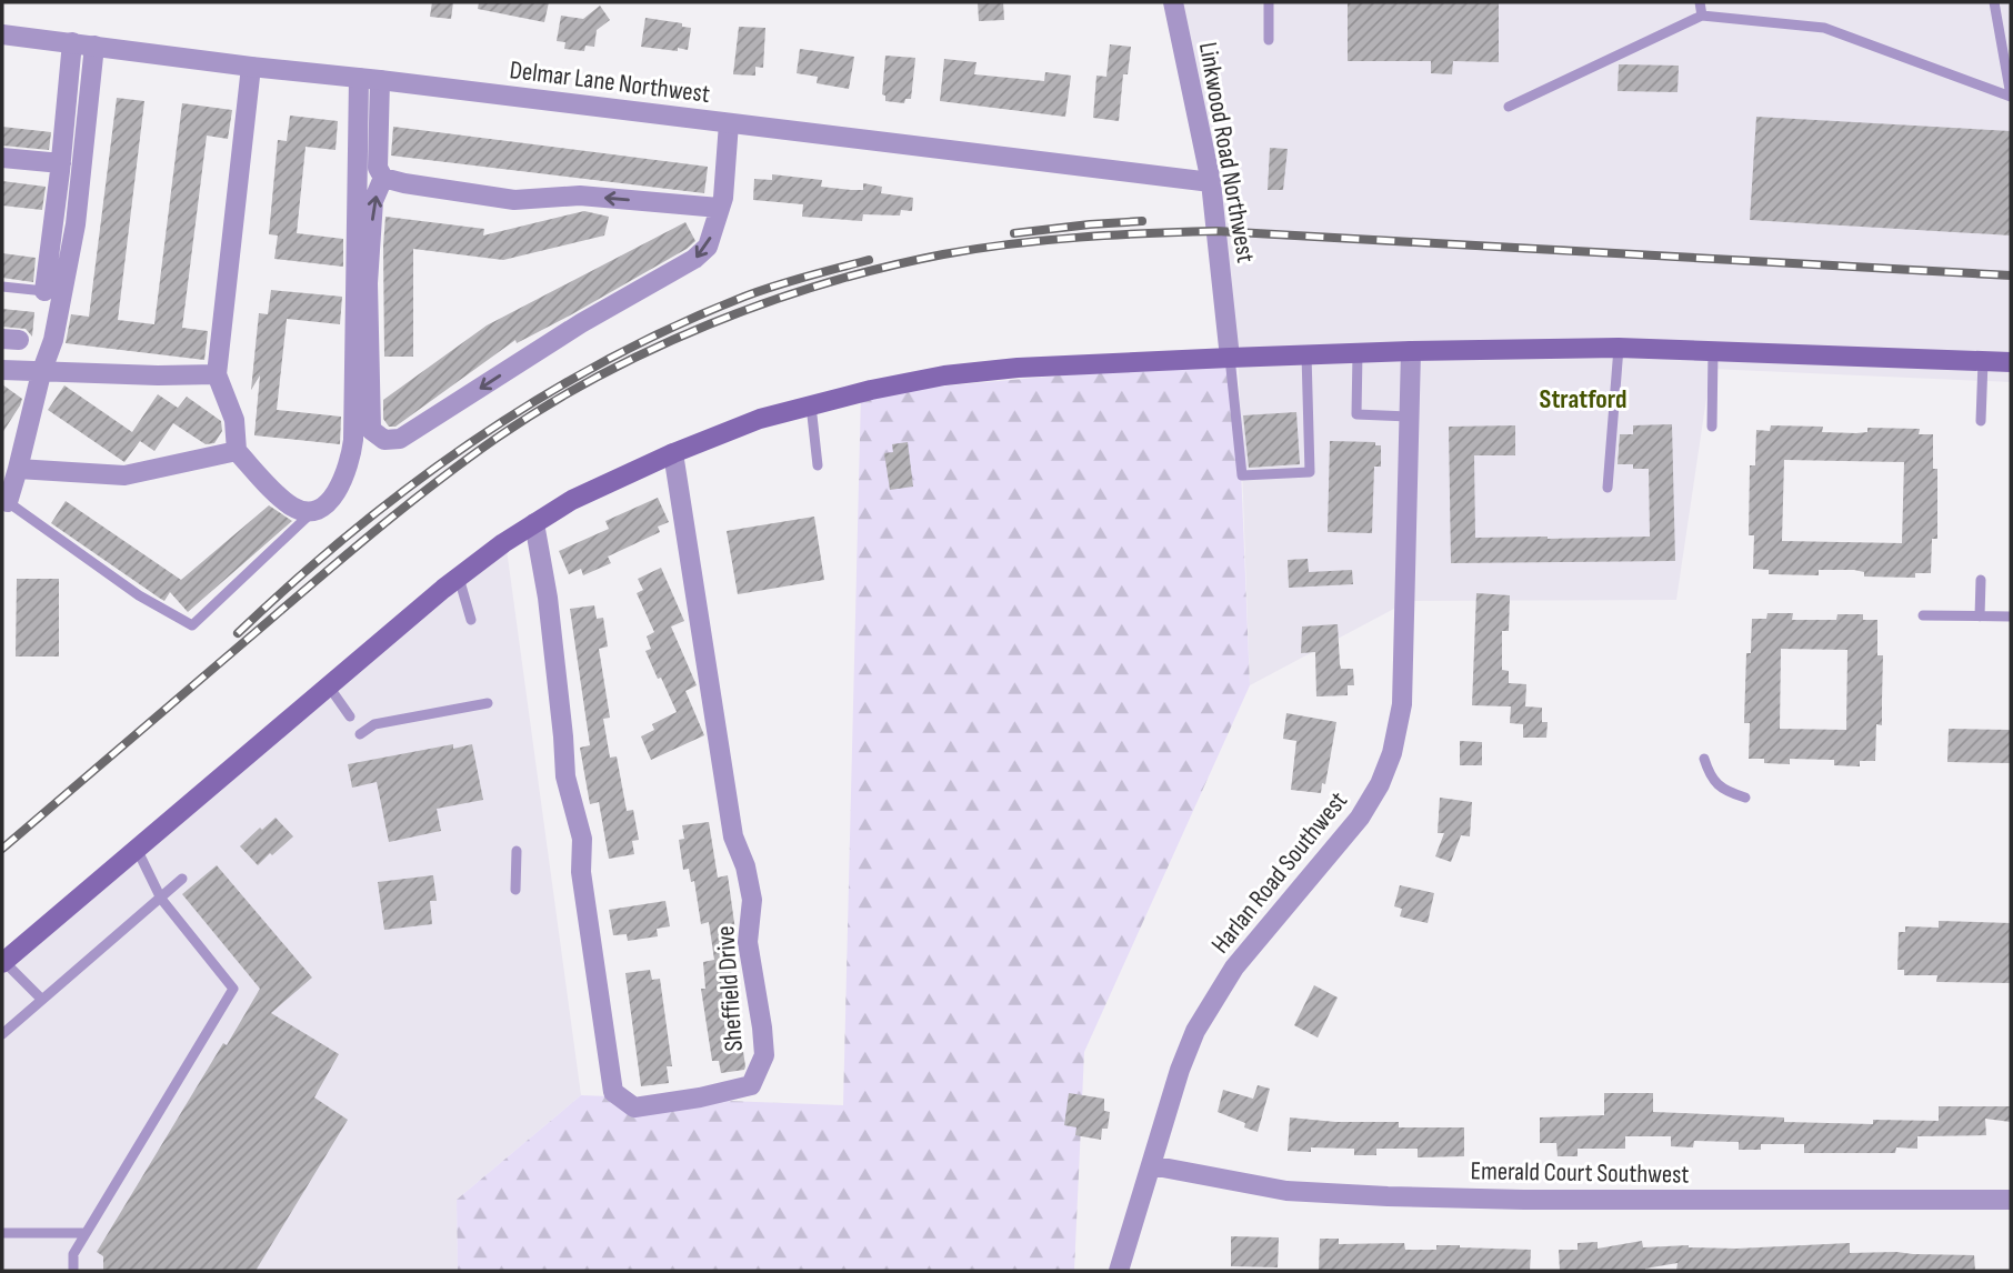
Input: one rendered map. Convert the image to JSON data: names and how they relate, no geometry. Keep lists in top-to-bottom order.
{
  "streets": {
    "street": [
      "Delmar Lane Northwest",
      "Linkwood Road Northwest",
      "Harlan Road Southwest",
      "Sheffield Drive",
      "Emerald Court Southwest"
    ]
  },
  "crossings": [
    ["Delmar Lane Northwest", "Linkwood Road Northwest"],
    ["Harlan Road Southwest", "Emerald Court Southwest"]
  ],
  "districts": ["Stratford"]
}
